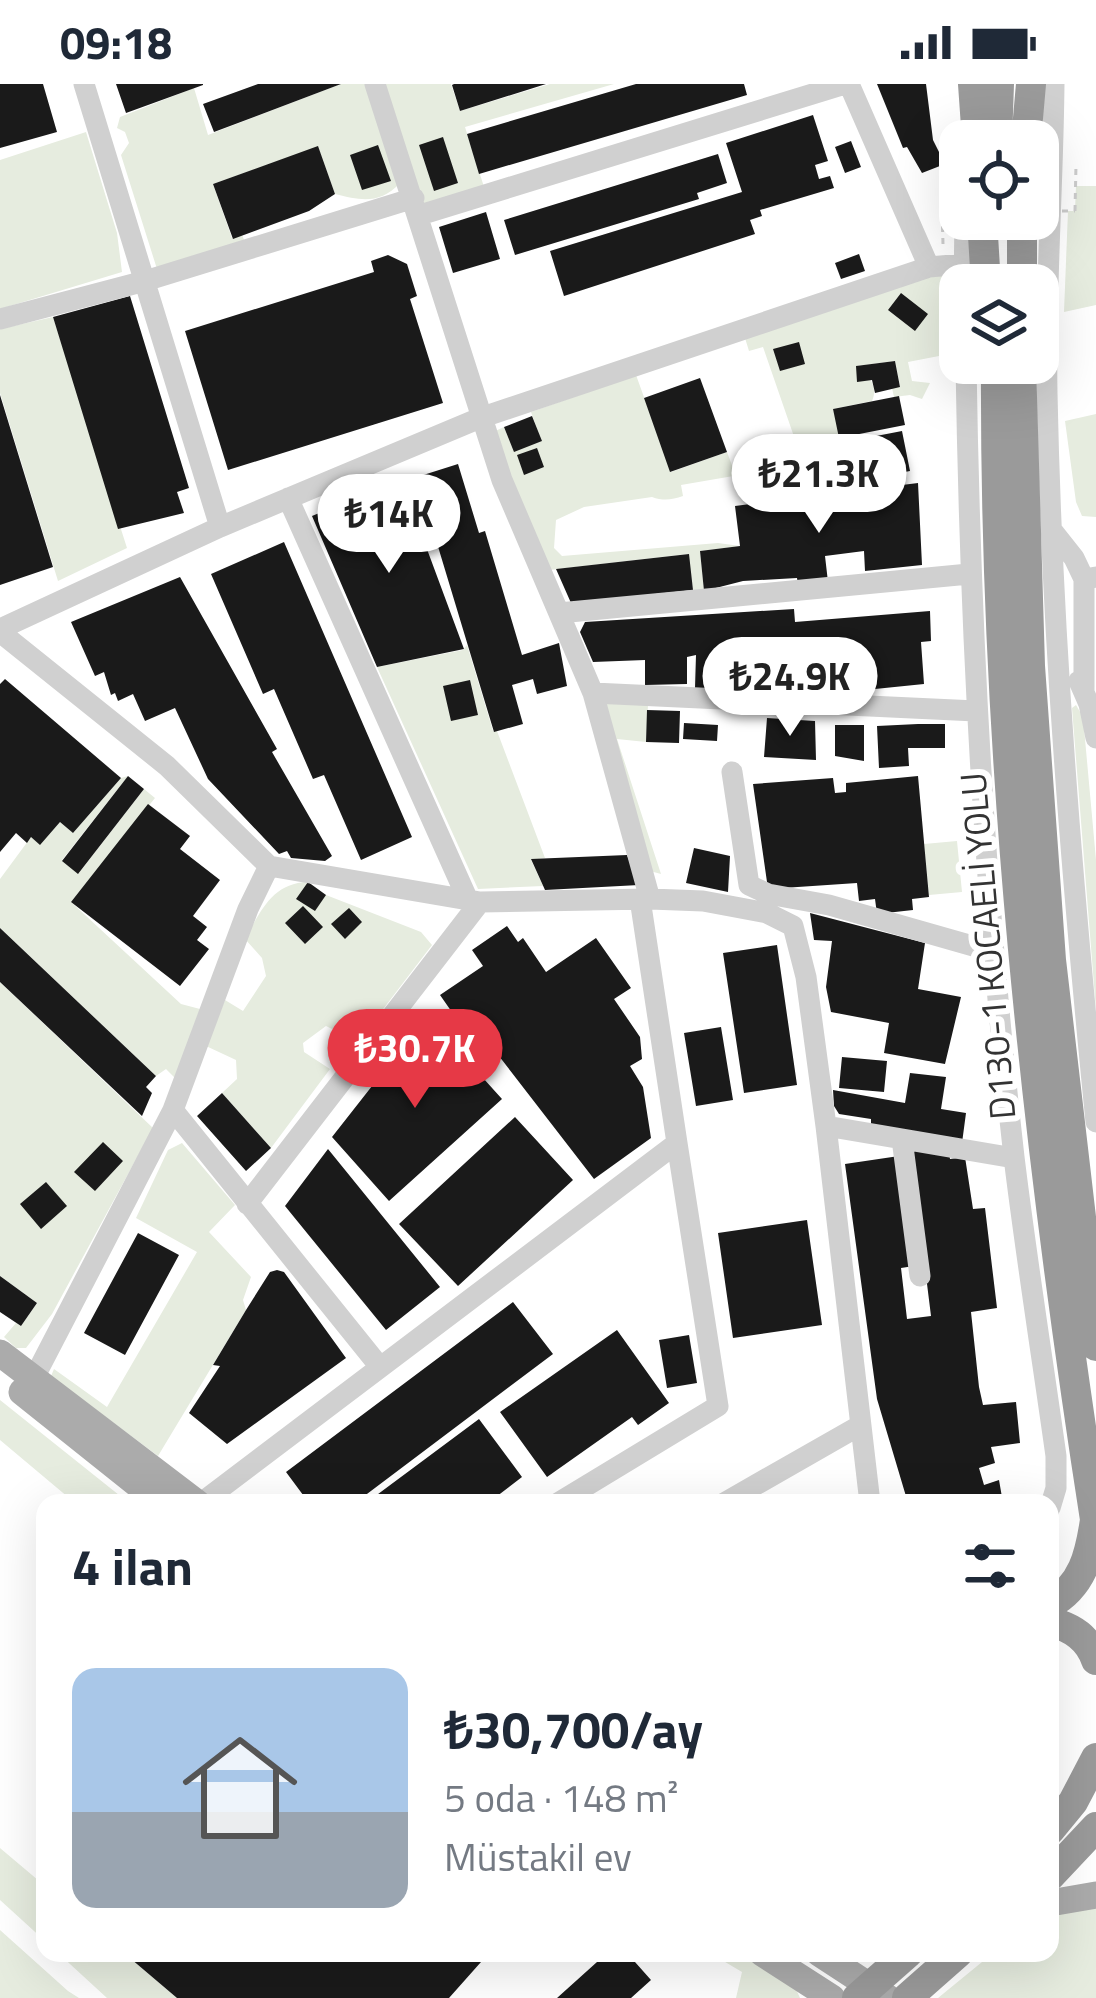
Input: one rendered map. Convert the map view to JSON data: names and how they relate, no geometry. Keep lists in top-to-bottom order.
{
  "streets": {
    "highway": ["D130-1 KOCAELİ YOLU"]
  },
  "page": {
    "status": "09:18",
    "price": [
      "₺21.3K",
      "₺14K",
      "₺24.9K",
      "₺30.7K"
    ],
    "heading": "4 ilan",
    "list": [
      {
        "name": "₺30,700/ay",
        "note": "5 oda · 148 m² · Müstakil ev"
      }
    ]
  }
}
